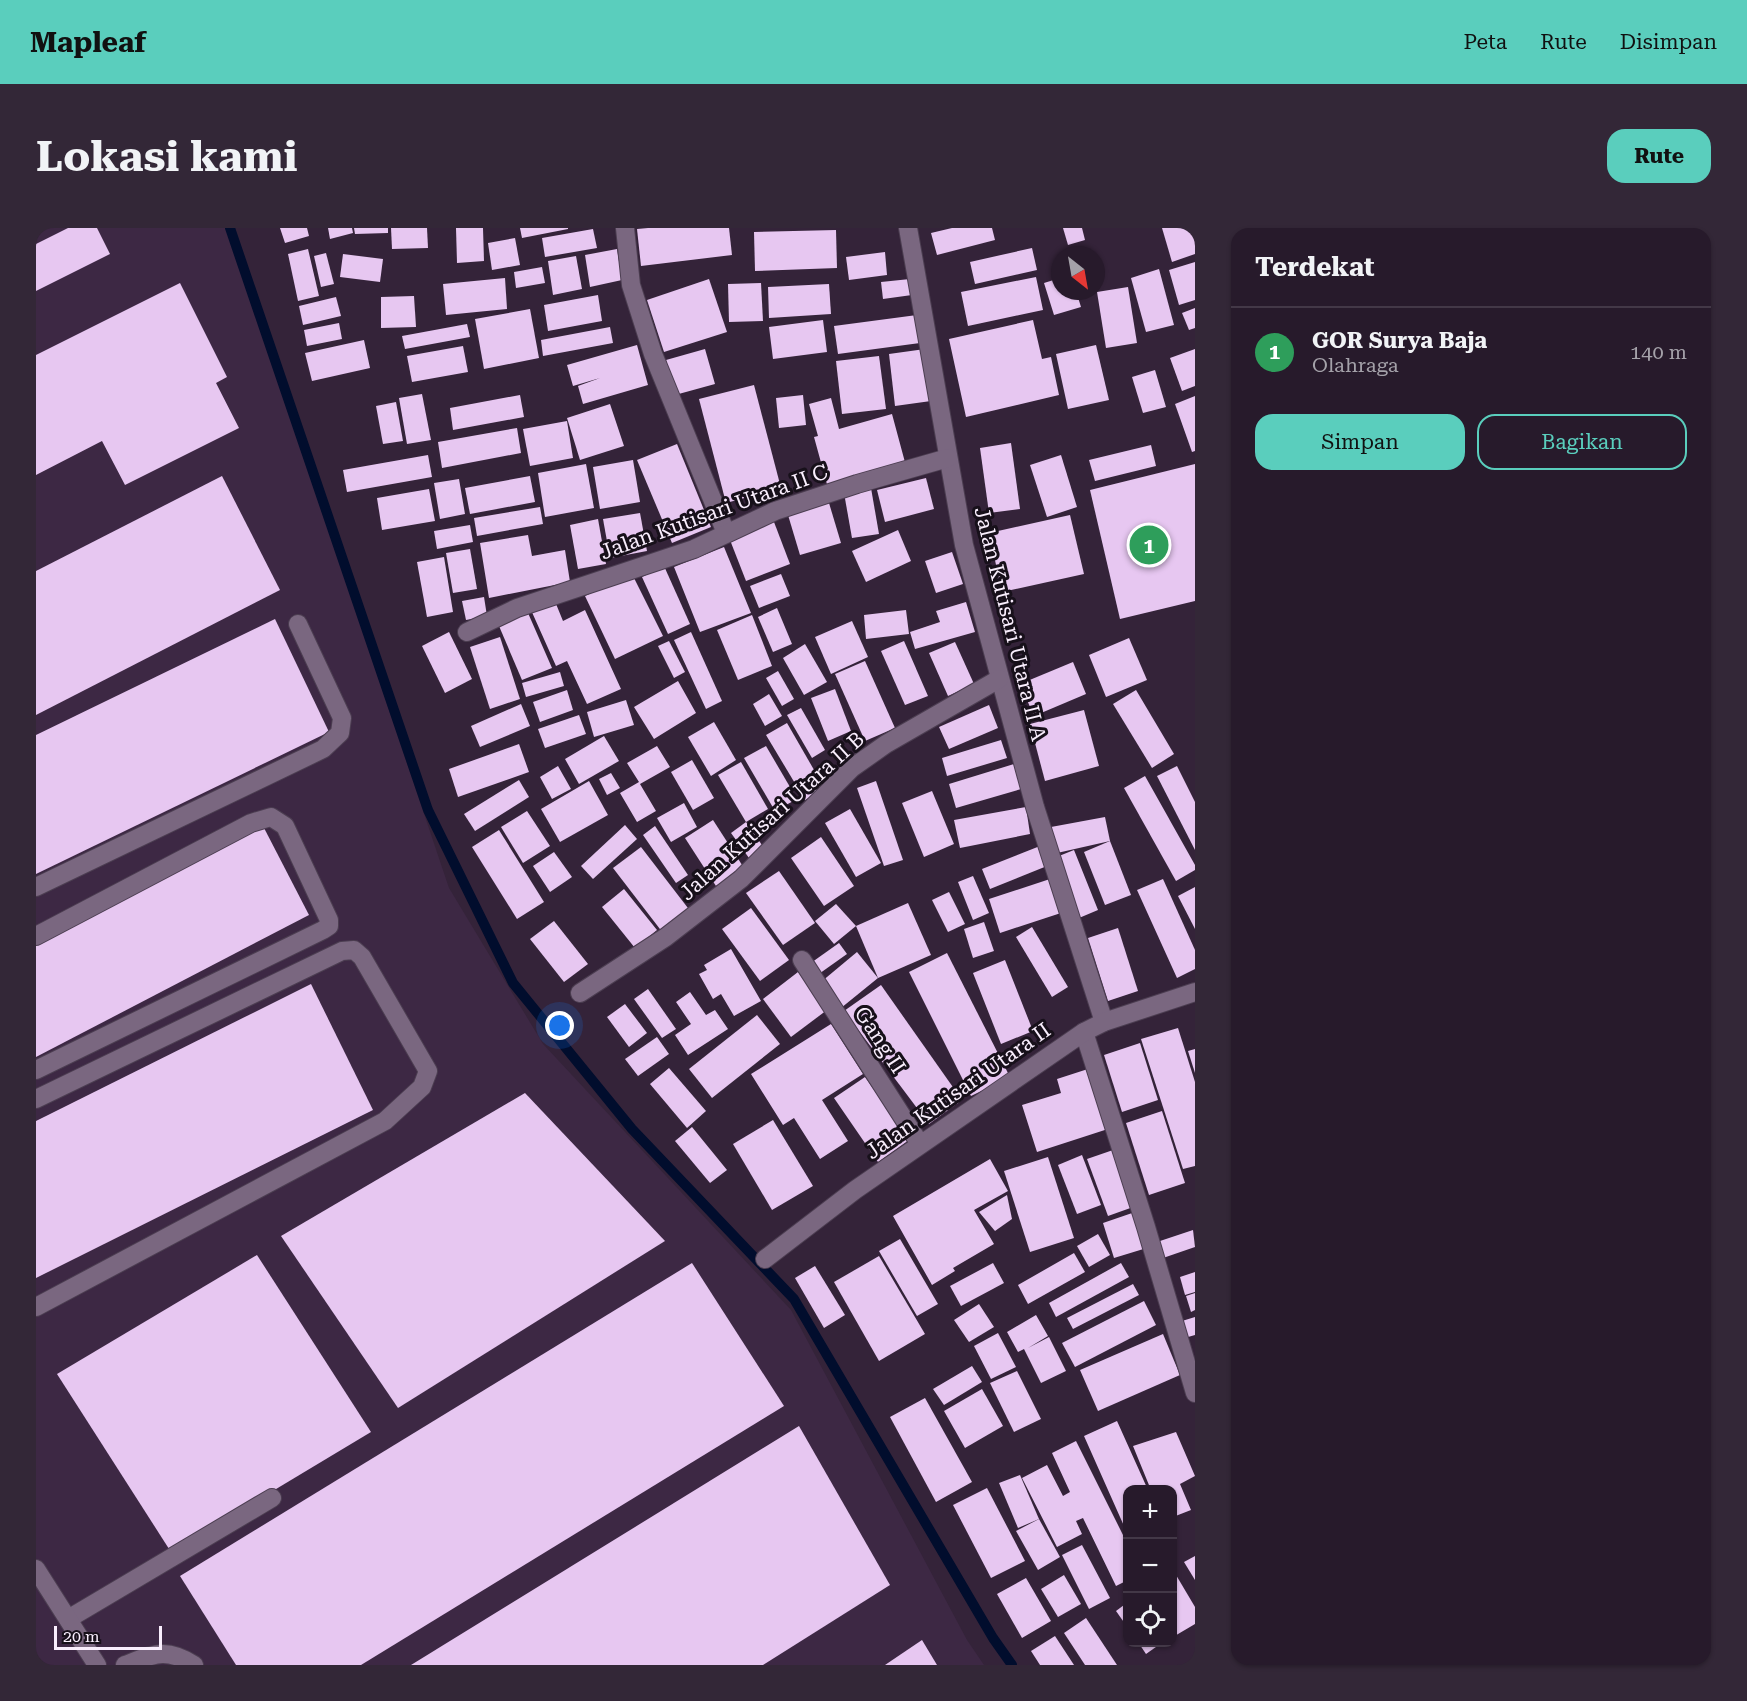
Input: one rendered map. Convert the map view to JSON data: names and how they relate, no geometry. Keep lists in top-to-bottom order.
{
  "streets": {
    "street": [
      "Jalan Kutisari Utara II C",
      "Jalan Kutisari Utara II A",
      "Jalan Kutisari Utara II B",
      "Gang II",
      "Jalan Kutisari Utara II"
    ]
  },
  "crossings": [
    ["Jalan Kutisari Utara II C", "Jalan Kutisari Utara II A"],
    ["Jalan Kutisari Utara II A", "Jalan Kutisari Utara II B"],
    ["Jalan Kutisari Utara II A", "Jalan Kutisari Utara II"],
    ["Gang II", "Jalan Kutisari Utara II"]
  ],
  "scale_bar": "20 m",
  "north": "bottom right",
  "page": {
    "header": "Mapleaf",
    "nav": ["Peta", "Rute", "Disimpan"],
    "buttons": [
      "Rute",
      ["Simpan", "Bagikan"]
    ],
    "title": "Lokasi kami",
    "heading": "Terdekat",
    "list": [
      {
        "mark": "1",
        "name": "GOR Surya Baja",
        "note": "Olahraga",
        "value": "140 m"
      }
    ],
    "pins": "1",
    "map_buttons": ["+", "−"],
    "scale": "20 m"
  }
}
